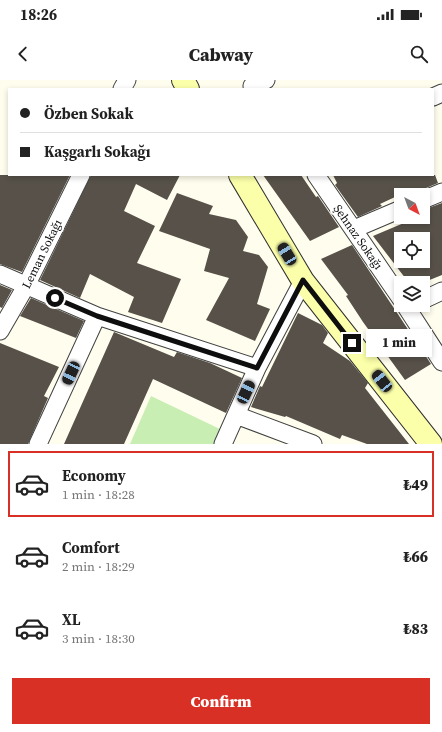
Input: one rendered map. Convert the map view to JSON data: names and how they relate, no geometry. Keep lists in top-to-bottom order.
{
  "streets": {
    "street": ["Şehnaz Sokağı", "Leman Sokağı"]
  },
  "north": "bottom right",
  "page": {
    "status": "18:26",
    "header": "Cabway",
    "banner": ["Özben Sokak", "Kaşgarlı Sokağı"],
    "bubble": "1 min",
    "list": [
      {
        "name": "Economy",
        "note": "1 min · 18:28",
        "value": "₺49"
      },
      {
        "name": "Comfort",
        "note": "2 min · 18:29",
        "value": "₺66"
      },
      {
        "name": "XL",
        "note": "3 min · 18:30",
        "value": "₺83"
      }
    ],
    "buttons": "Confirm"
  }
}
